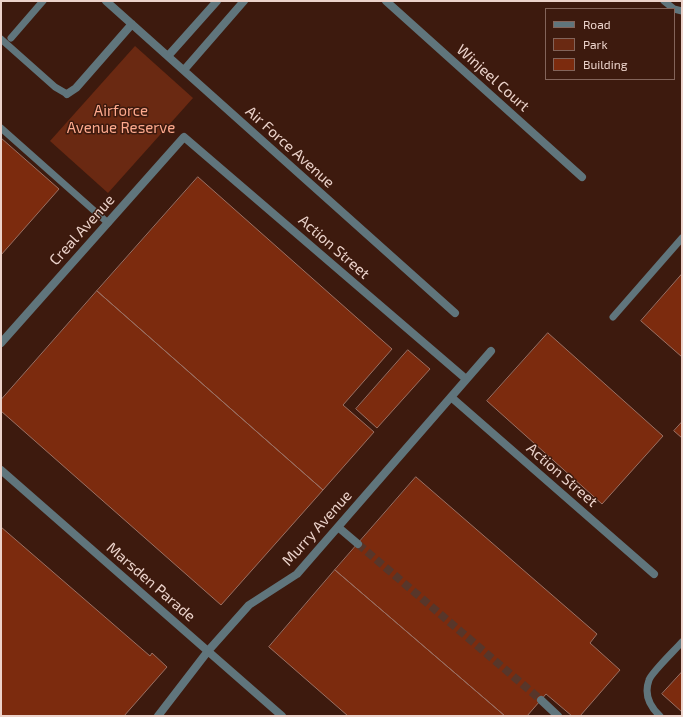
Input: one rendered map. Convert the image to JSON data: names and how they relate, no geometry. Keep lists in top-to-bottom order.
{
  "streets": {
    "street": [
      "Winjeel Court",
      "Air Force Avenue",
      "Creal Avenue",
      "Action Street",
      "Murry Avenue",
      "Marsden Parade"
    ]
  },
  "crossings": [
    ["Creal Avenue", "Action Street"],
    ["Action Street", "Murry Avenue"],
    ["Murry Avenue", "Marsden Parade"]
  ],
  "parks": ["Airforce Avenue Reserve"],
  "legend": ["Road", "Park", "Building"]
}
